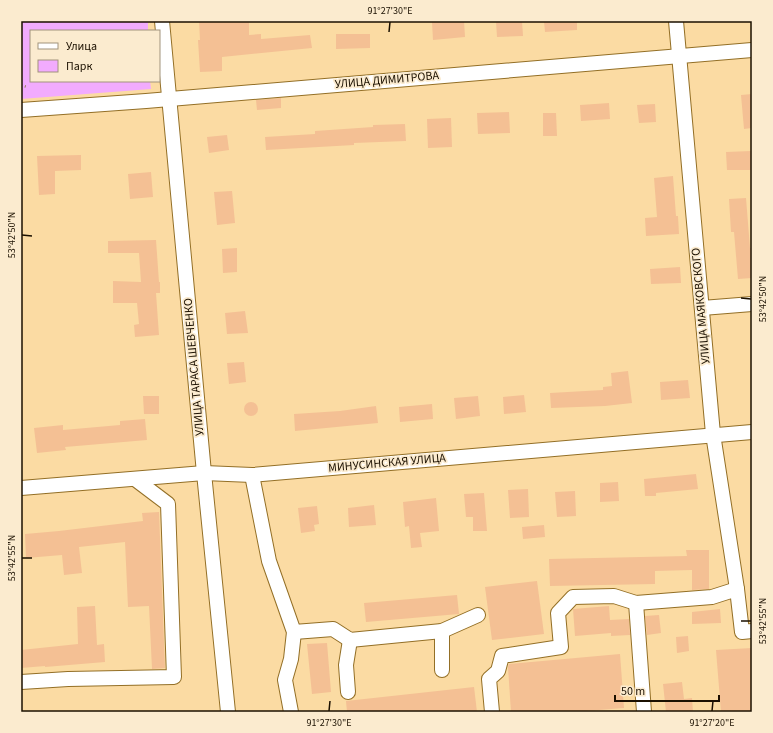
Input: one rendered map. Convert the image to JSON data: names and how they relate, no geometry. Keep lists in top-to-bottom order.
{
  "streets": {
    "street": [
      "УЛИЦА ДИМИТРОВА",
      "УЛИЦА МАЯКОВСКОГО",
      "УЛИЦА ТАРАСА ШЕВЧЕНКО",
      "МИНУСИНСКАЯ УЛИЦА"
    ]
  },
  "crossings": [
    ["УЛИЦА ДИМИТРОВА", "УЛИЦА МАЯКОВСКОГО"],
    ["УЛИЦА ДИМИТРОВА", "УЛИЦА ТАРАСА ШЕВЧЕНКО"],
    ["УЛИЦА МАЯКОВСКОГО", "МИНУСИНСКАЯ УЛИЦА"],
    ["УЛИЦА ТАРАСА ШЕВЧЕНКО", "МИНУСИНСКАЯ УЛИЦА"]
  ],
  "legend": ["Улица", "Парк"],
  "scale_bar": "50 m",
  "coordinates": [
    "91°27'30\"E",
    "53°42'50\"N",
    "53°42'55\"N",
    "91°27'20\"E"
  ]
}
